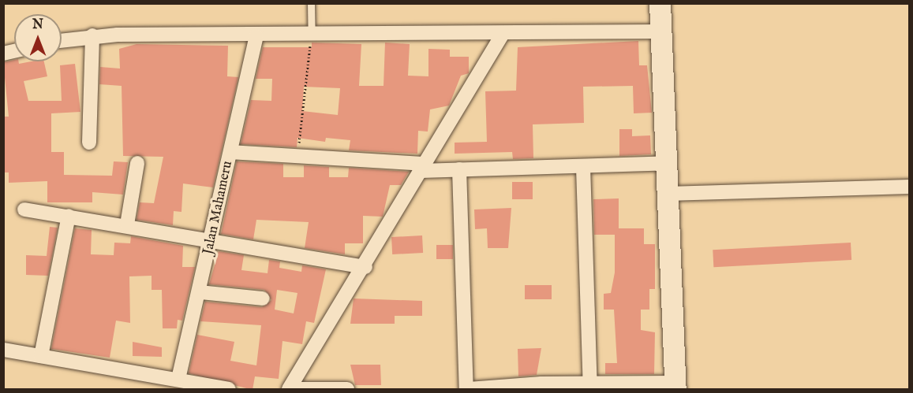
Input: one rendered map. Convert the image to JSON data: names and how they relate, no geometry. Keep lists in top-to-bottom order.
{
  "streets": {
    "street": ["Jalan Mahameru"]
  },
  "north": "top"
}
